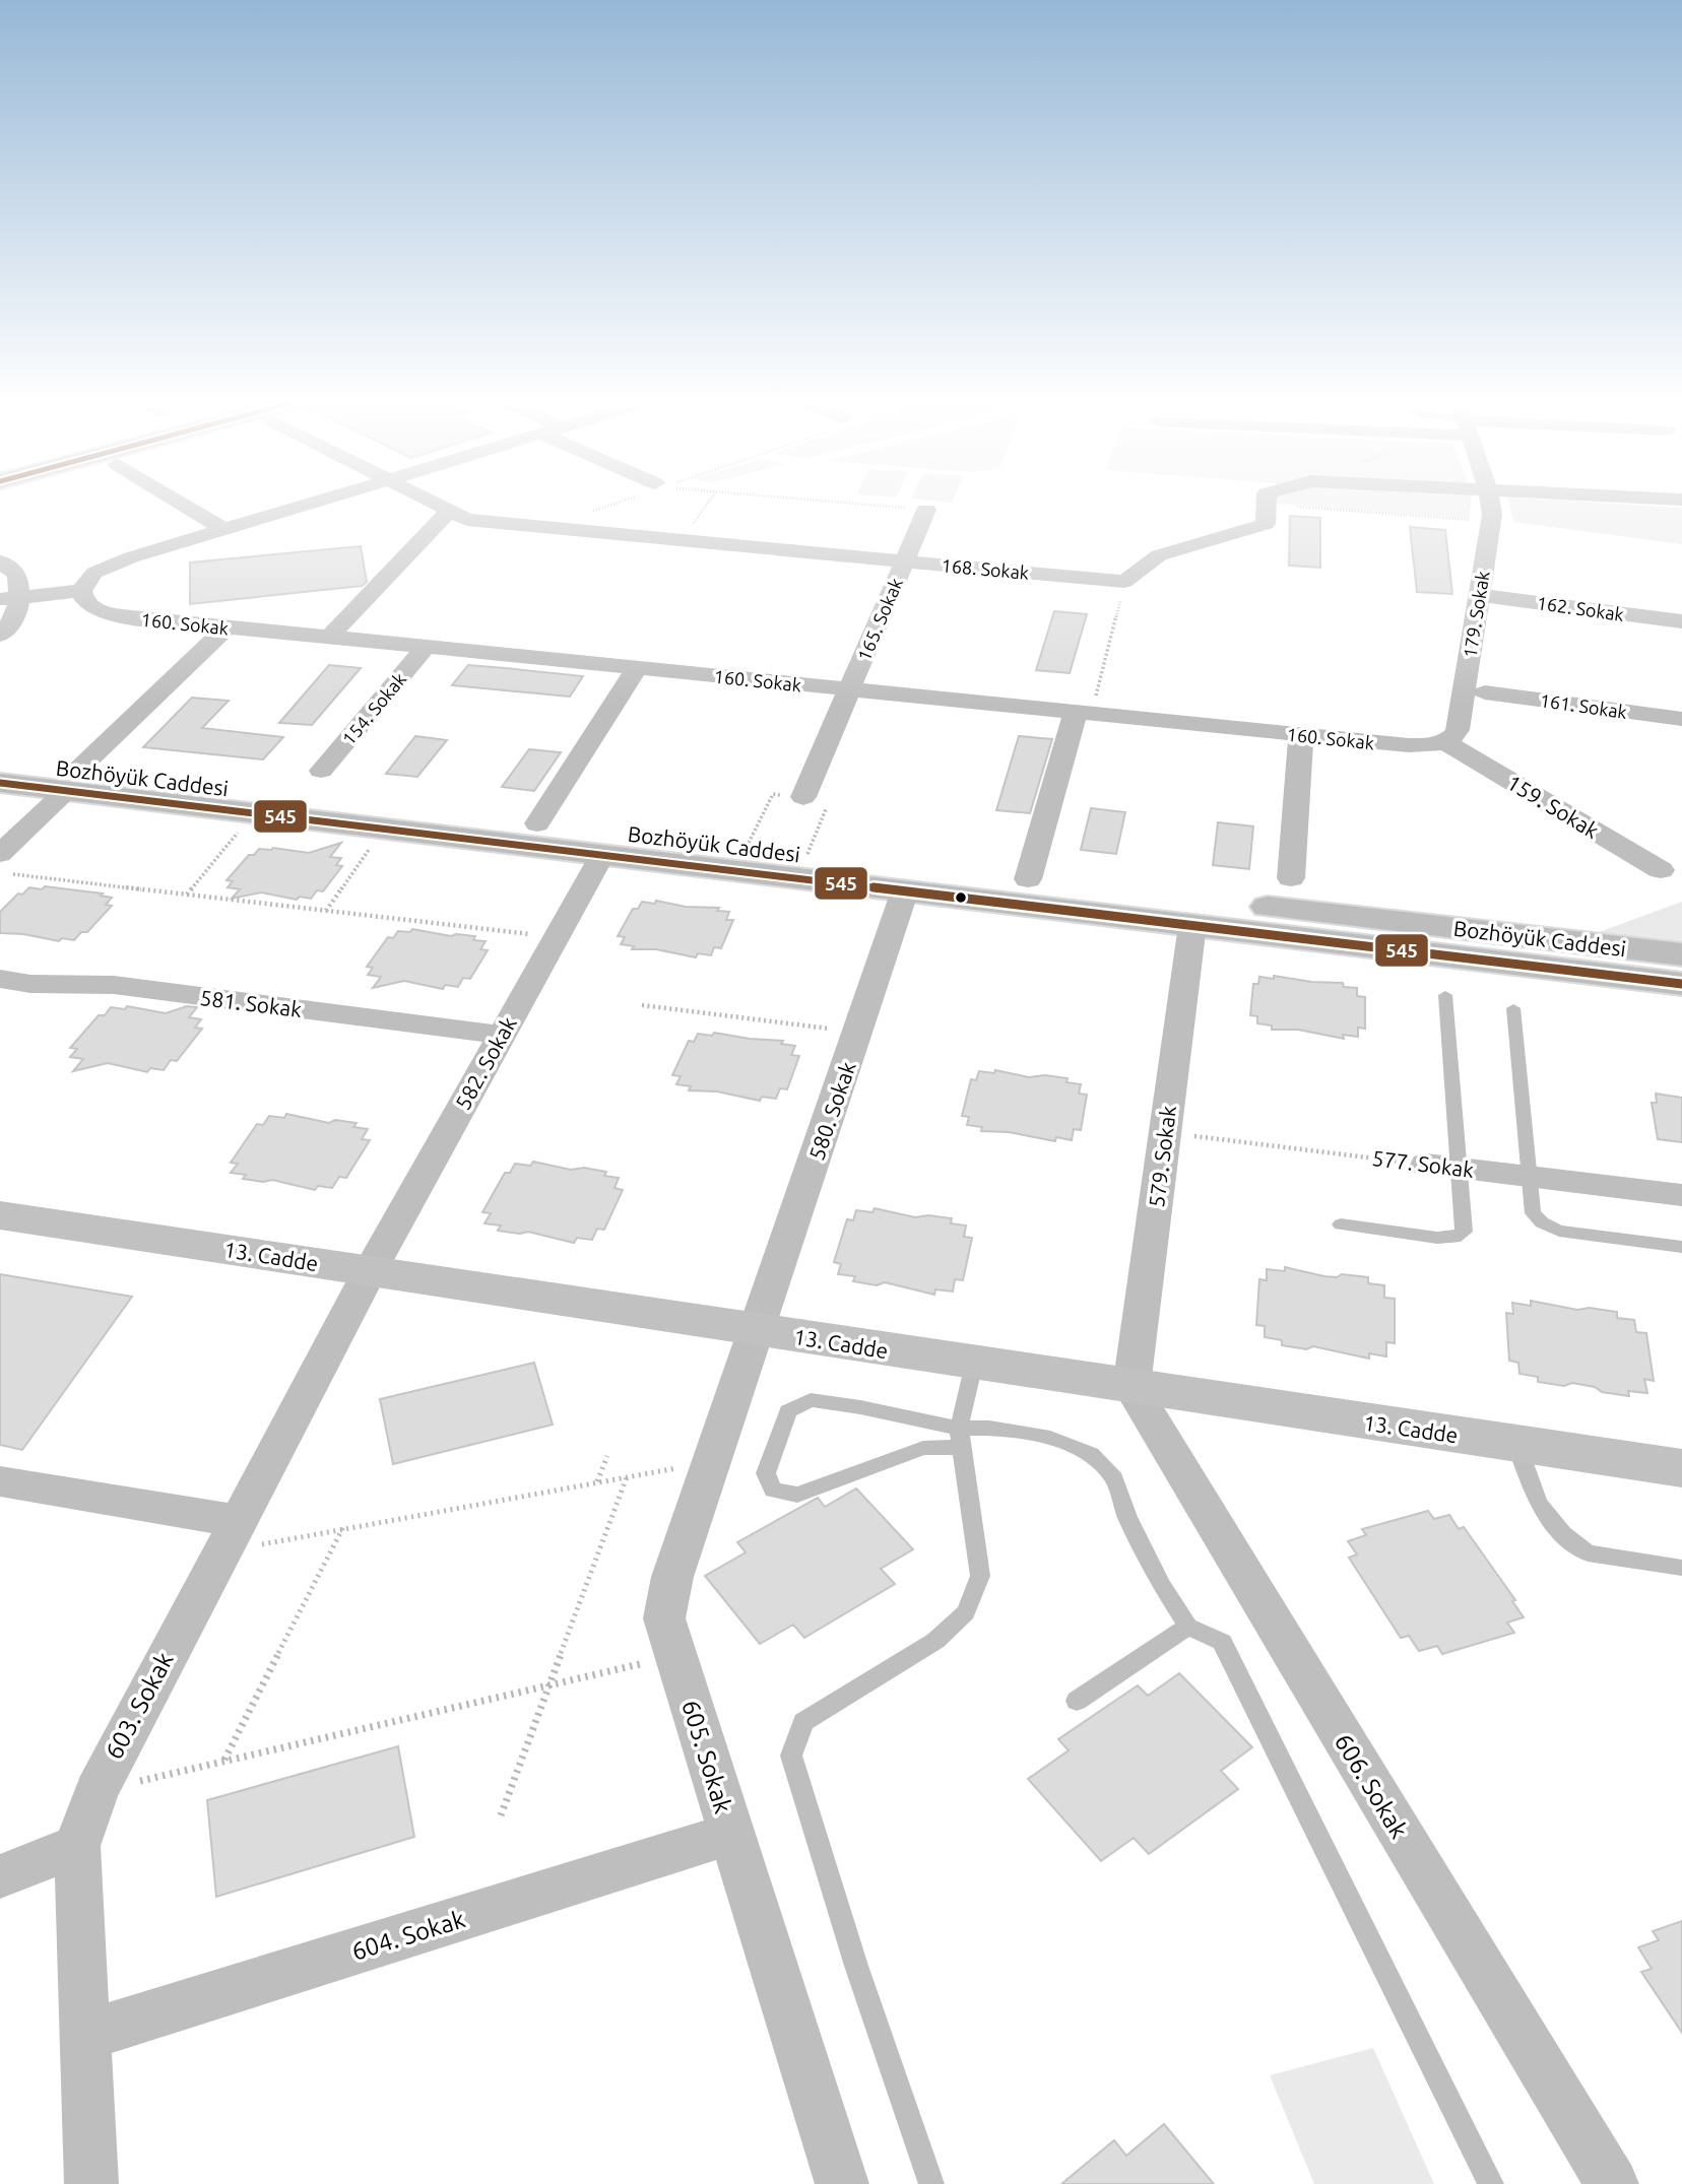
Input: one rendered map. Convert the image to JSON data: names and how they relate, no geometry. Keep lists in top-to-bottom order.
{
  "streets": {
    "main road": ["Bozhöyük Caddesi"],
    "street": [
      "168. Sokak",
      "162. Sokak",
      "179. Sokak",
      "165. Sokak",
      "160. Sokak",
      "161. Sokak",
      "154. Sokak",
      "159. Sokak",
      "581. Sokak",
      "582. Sokak",
      "580. Sokak",
      "579. Sokak",
      "577. Sokak",
      "13. Cadde",
      "603. Sokak",
      "605. Sokak",
      "606. Sokak",
      "604. Sokak"
    ]
  },
  "crossings": [
    ["168. Sokak", "165. Sokak"],
    ["162. Sokak", "179. Sokak"],
    ["179. Sokak", "160. Sokak"],
    ["179. Sokak", "159. Sokak"],
    ["165. Sokak", "160. Sokak"],
    ["160. Sokak", "154. Sokak"],
    ["160. Sokak", "159. Sokak"],
    ["Bozhöyük Caddesi", "582. Sokak"],
    ["Bozhöyük Caddesi", "580. Sokak"],
    ["Bozhöyük Caddesi", "579. Sokak"],
    ["581. Sokak", "582. Sokak"],
    ["582. Sokak", "13. Cadde"],
    ["582. Sokak", "603. Sokak"],
    ["580. Sokak", "13. Cadde"],
    ["580. Sokak", "605. Sokak"],
    ["579. Sokak", "577. Sokak"],
    ["579. Sokak", "13. Cadde"],
    ["579. Sokak", "606. Sokak"],
    ["13. Cadde", "603. Sokak"],
    ["13. Cadde", "605. Sokak"],
    ["13. Cadde", "606. Sokak"],
    ["603. Sokak", "604. Sokak"],
    ["605. Sokak", "604. Sokak"]
  ],
  "lines": ["transit line 545"]
}
